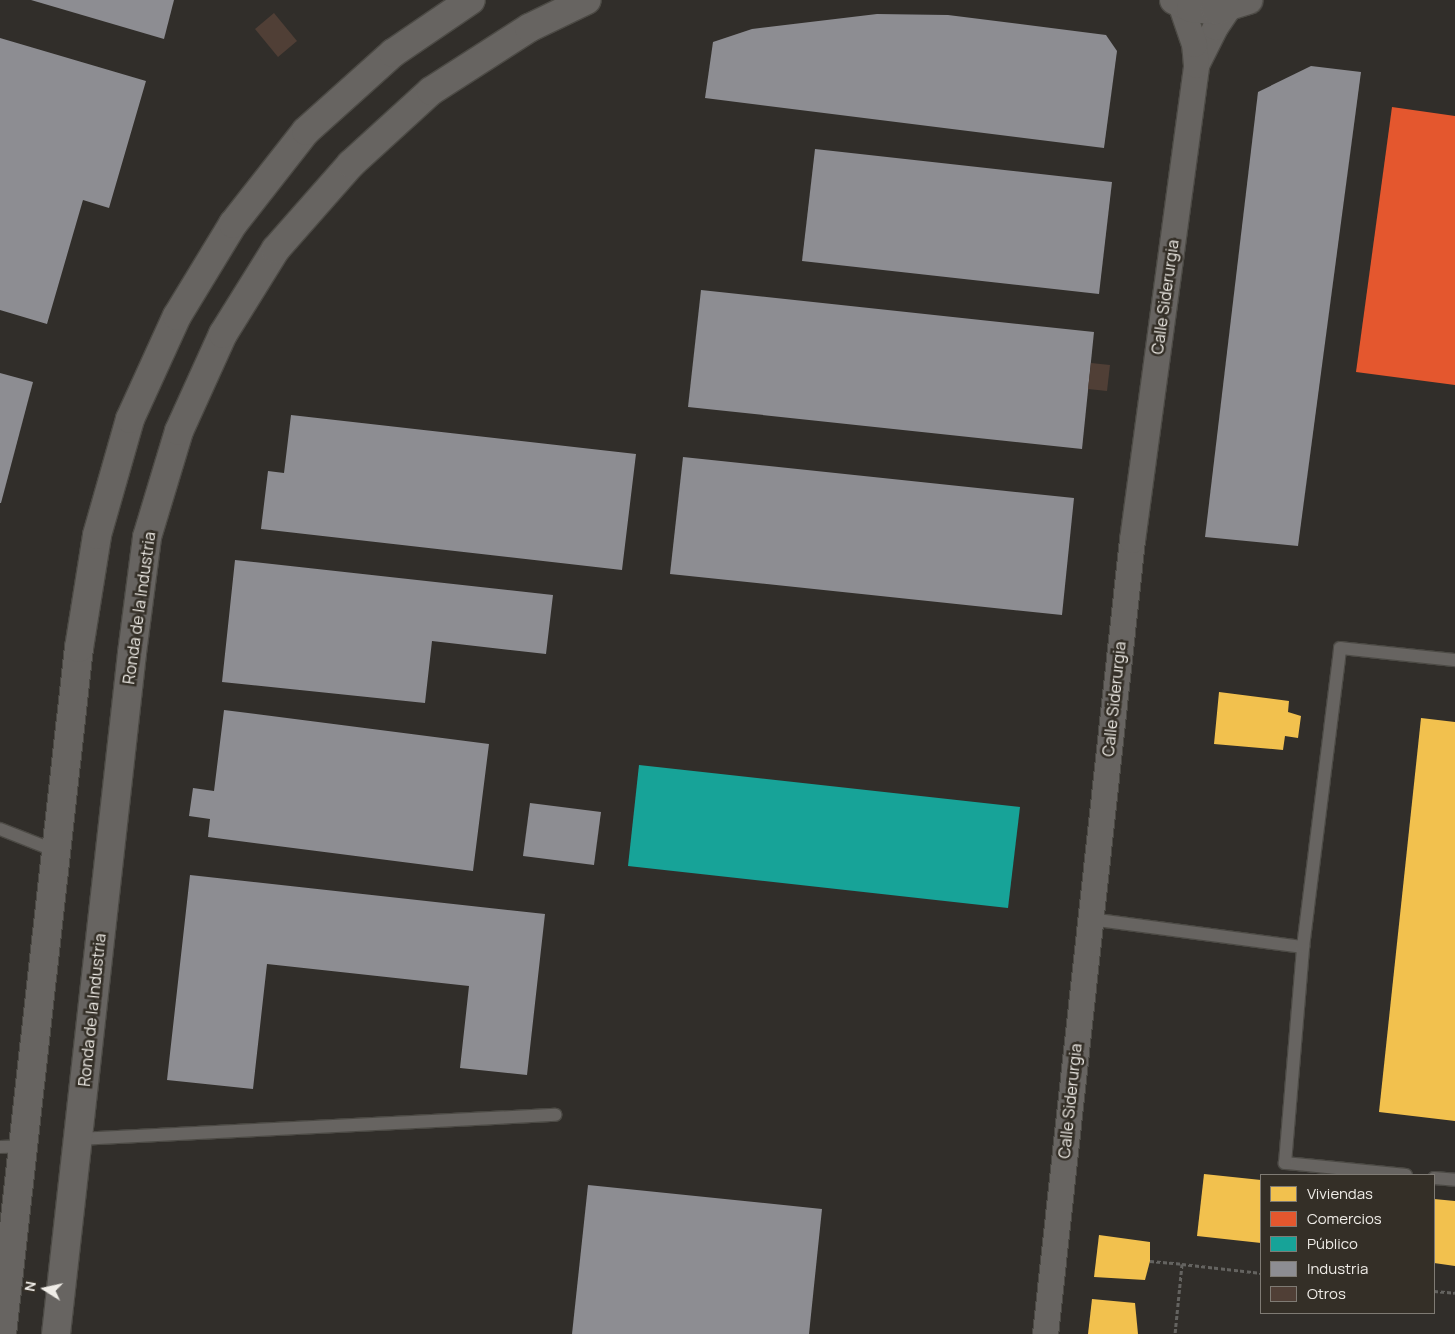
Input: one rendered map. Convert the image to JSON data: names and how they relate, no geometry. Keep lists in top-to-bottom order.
{
  "streets": {
    "street": ["Calle Siderurgia", "Ronda de la Industria"]
  },
  "legend": [
    "Viviendas",
    "Comercios",
    "Público",
    "Industria",
    "Otros"
  ],
  "north": "left"
}
